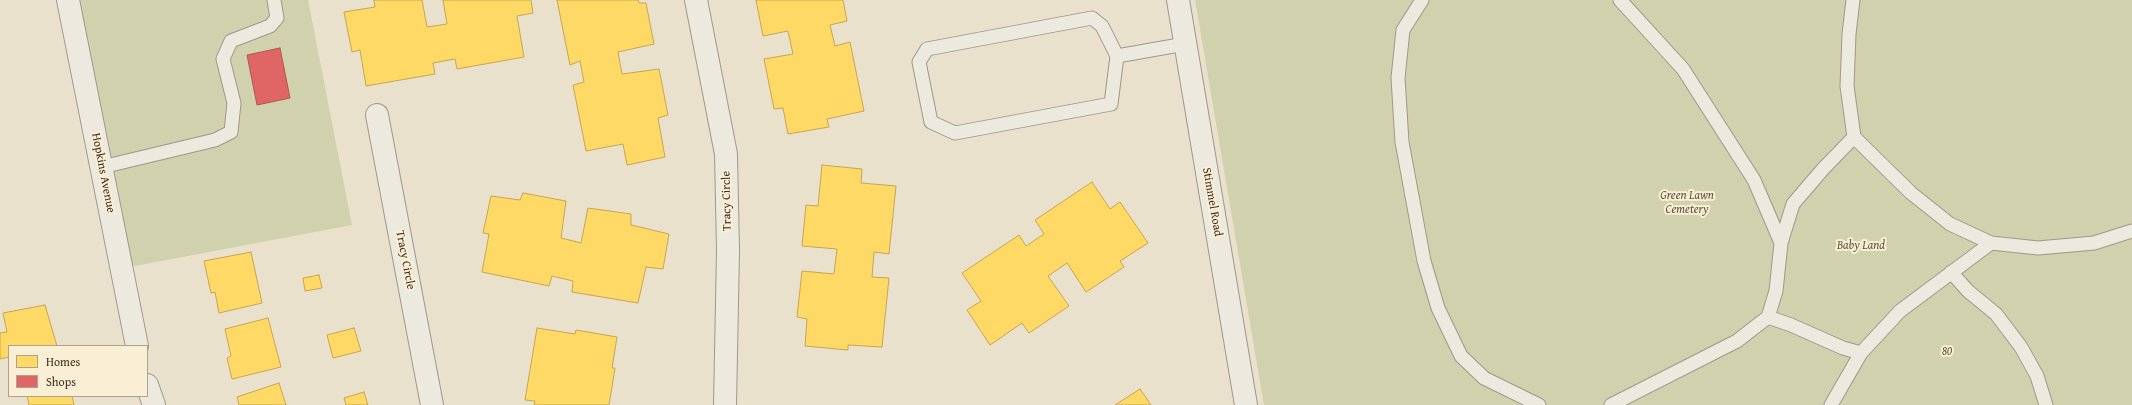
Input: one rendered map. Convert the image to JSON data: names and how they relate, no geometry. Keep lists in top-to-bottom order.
{
  "streets": {
    "street": ["Hopkins Avenue", "Tracy Circle", "Stimmel Road"]
  },
  "parks": ["Green Lawn Cemetery", "Baby Land", "80"],
  "legend": ["Homes", "Shops"]
}
